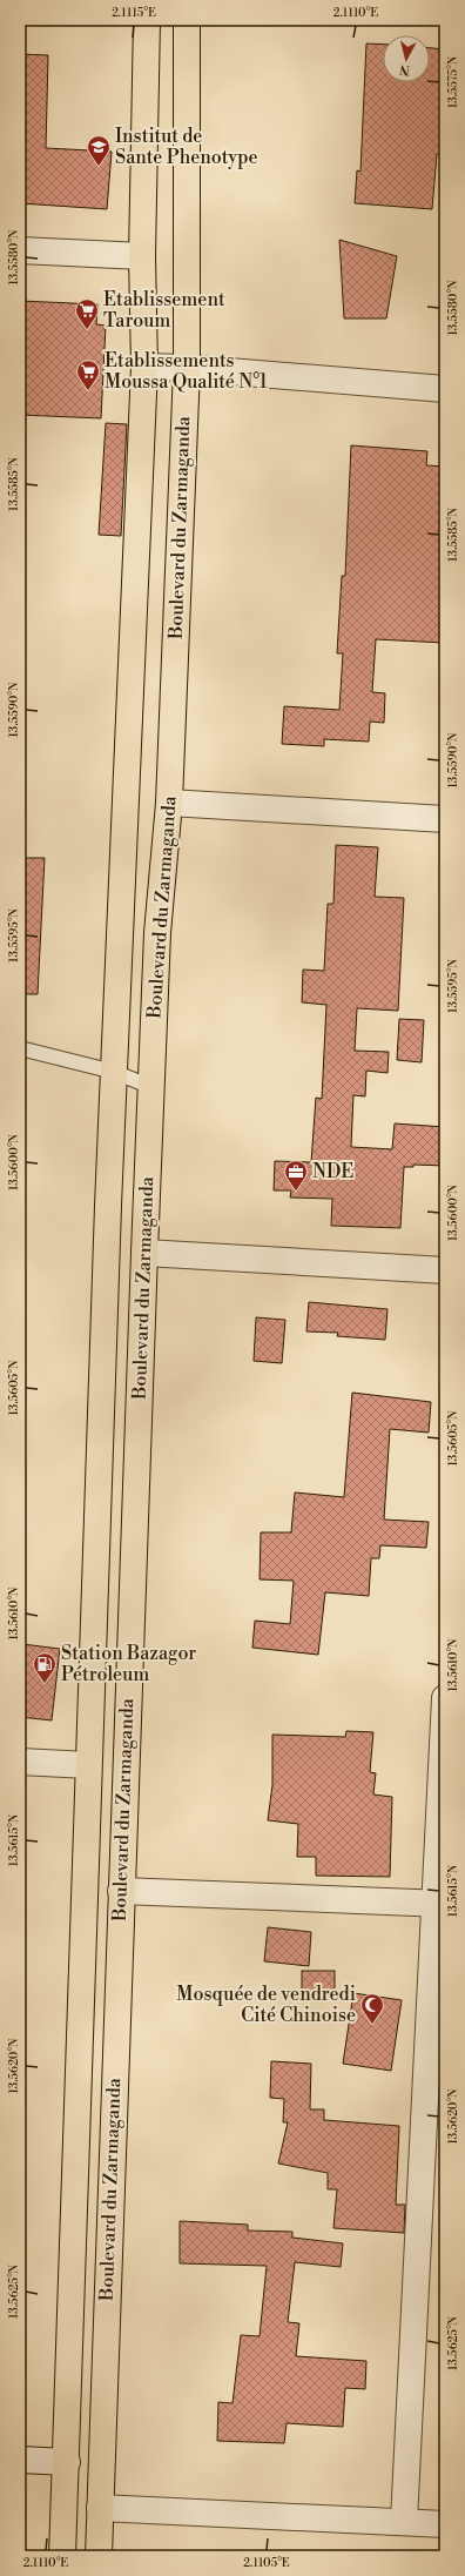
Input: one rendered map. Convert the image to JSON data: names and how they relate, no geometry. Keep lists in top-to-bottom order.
{
  "streets": {
    "main road": ["Boulevard du Zarmaganda"]
  },
  "places": {
    "school or university": ["Institut de Sante Phenotype"],
    "supermarket": ["Etablissement Taroum", "Etablissements Moussa Qualité N°1"],
    "office": ["NDE"],
    "fuel station": ["Station Bazagor Pétroleum"],
    "mosque": ["Mosquée de vendredi Cité Chinoise"]
  },
  "north": "bottom",
  "coordinates": [
    "2.1115°E",
    "2.1110°E",
    "13.5575°N",
    "13.5580°N",
    "13.5585°N",
    "13.5590°N",
    "13.5595°N",
    "13.5600°N",
    "13.5605°N",
    "13.5610°N",
    "13.5615°N",
    "13.5620°N",
    "13.5625°N",
    "2.1105°E"
  ]
}
